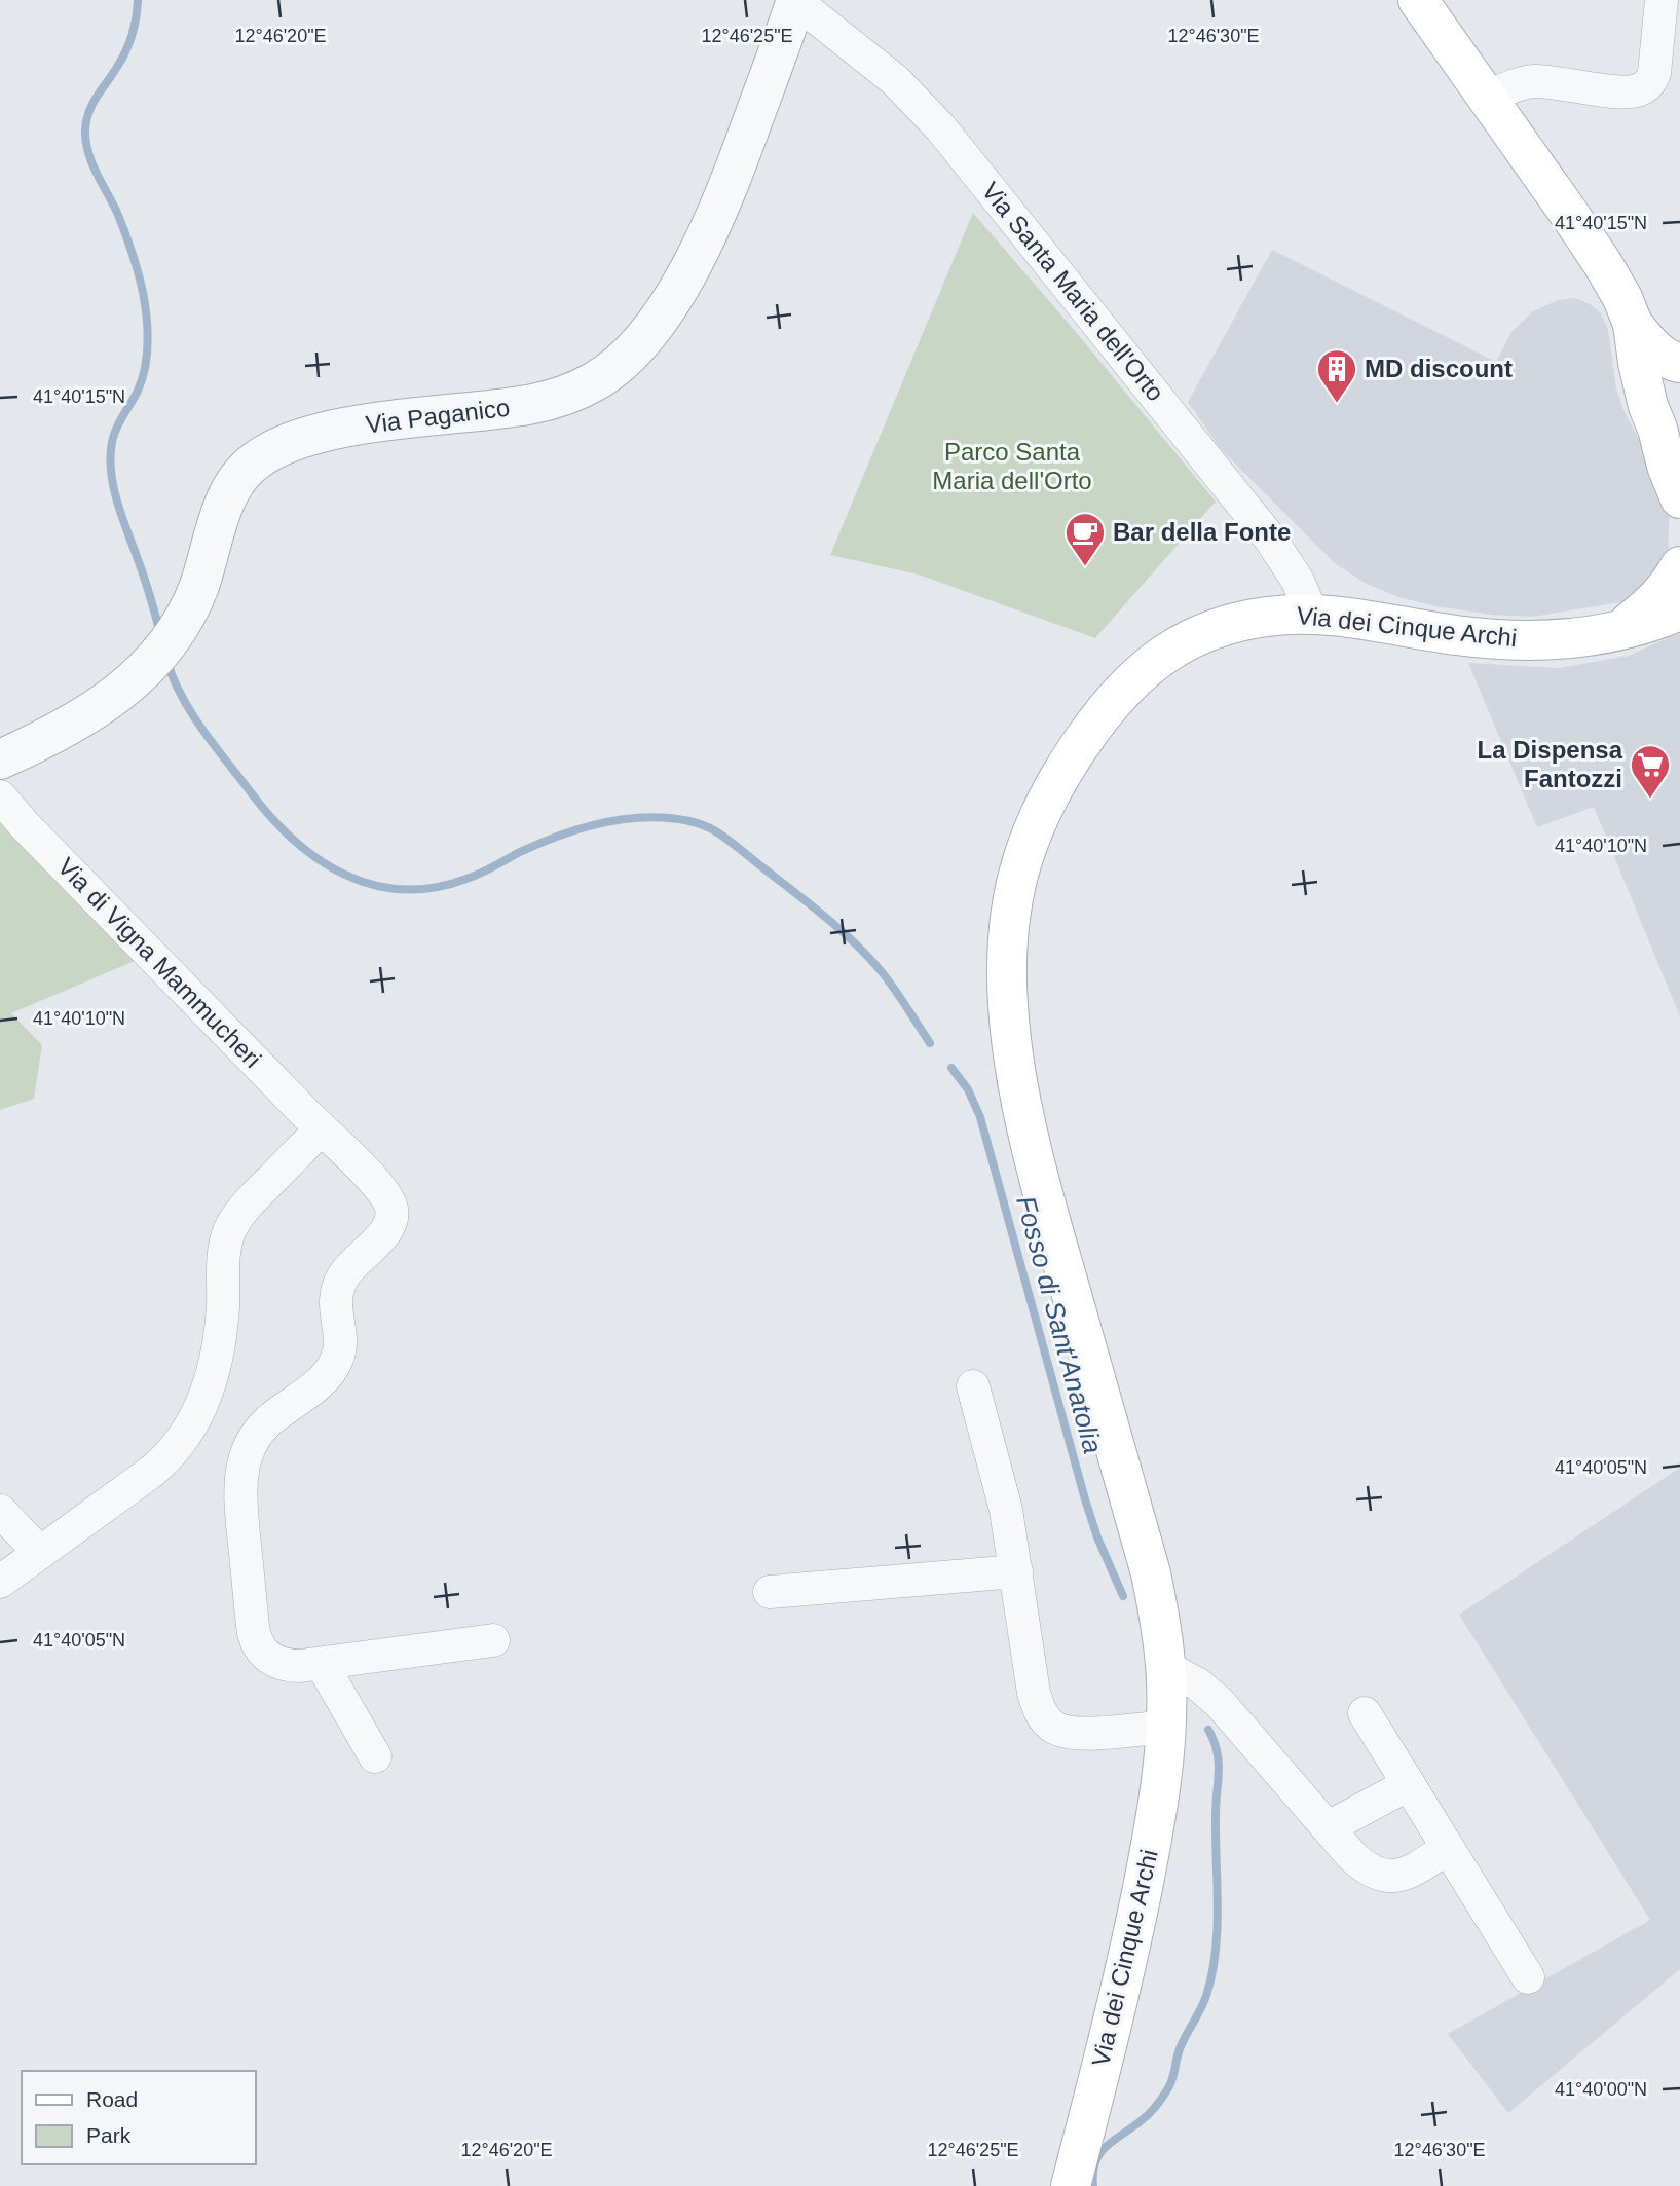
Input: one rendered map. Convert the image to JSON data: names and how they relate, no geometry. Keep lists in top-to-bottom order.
{
  "streets": {
    "main road": ["Via dei Cinque Archi"],
    "street": ["Via Santa Maria dell'Orto", "Via Paganico", "Via di Vigna Mammucheri"]
  },
  "crossings": [
    ["Via Santa Maria dell'Orto", "Via Paganico"],
    ["Via Santa Maria dell'Orto", "Via dei Cinque Archi"]
  ],
  "water": ["Fosso di Sant'Anatolia"],
  "parks": ["Parco Santa Maria dell'Orto"],
  "places": {
    "building": ["MD discount"],
    "cafe": ["Bar della Fonte"],
    "supermarket": ["La Dispensa Fantozzi"]
  },
  "legend": ["Road", "Park"],
  "coordinates": [
    "12°46'20\"E",
    "12°46'25\"E",
    "12°46'30\"E",
    "41°40'15\"N",
    "41°40'10\"N",
    "41°40'05\"N",
    "41°40'00\"N"
  ]
}
